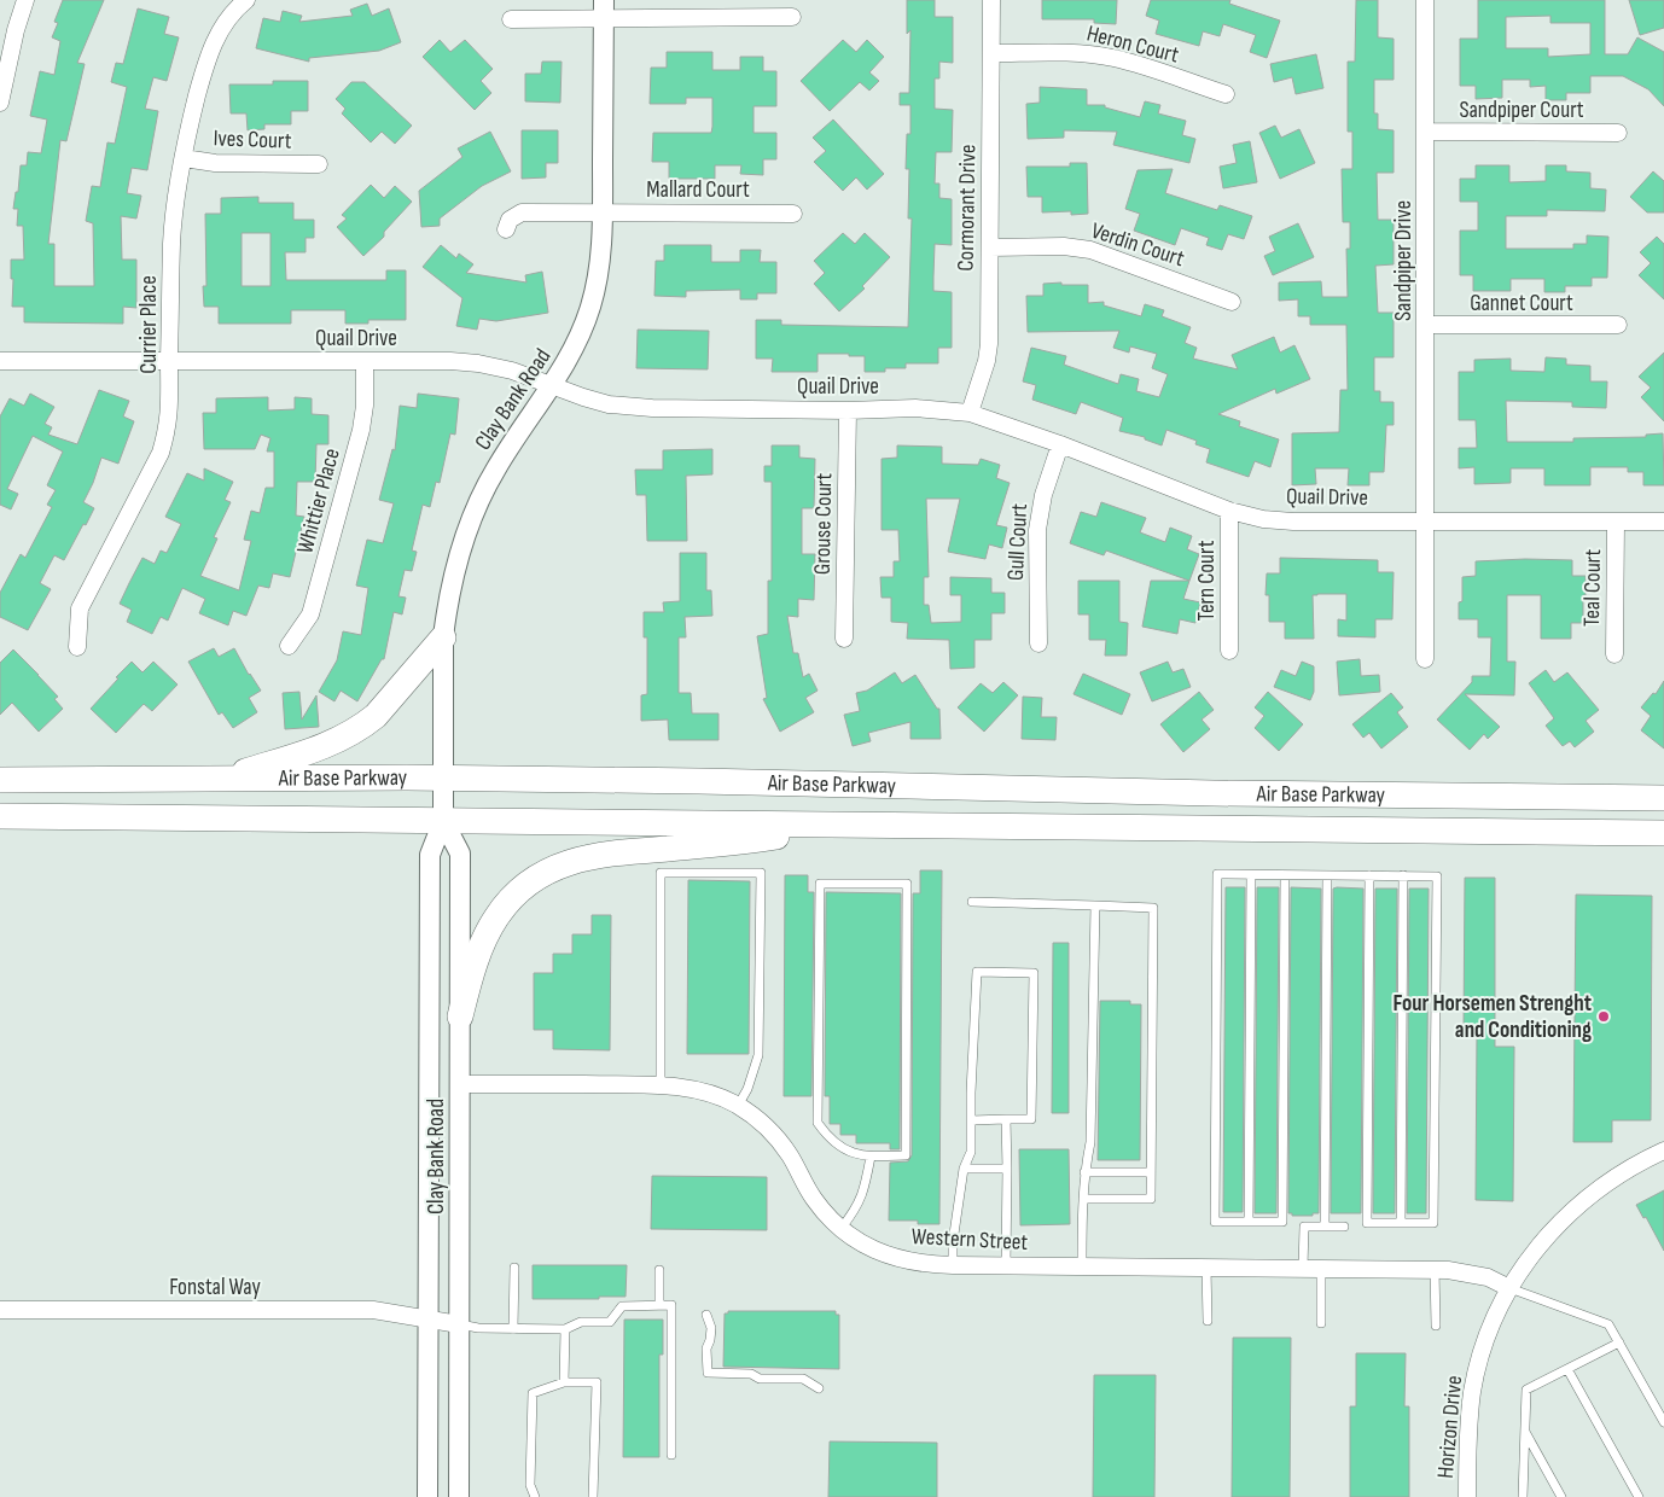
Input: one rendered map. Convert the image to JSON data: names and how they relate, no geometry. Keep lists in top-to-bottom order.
{
  "streets": {
    "main road": ["Air Base Parkway"],
    "street": [
      "Heron Court",
      "Sandpiper Court",
      "Ives Court",
      "Mallard Court",
      "Cormorant Drive",
      "Verdin Court",
      "Sandpiper Drive",
      "Gannet Court",
      "Currier Place",
      "Quail Drive",
      "Clay Bank Road",
      "Whittier Place",
      "Grouse Court",
      "Gull Court",
      "Tern Court",
      "Teal Court",
      "Western Street",
      "Fonstal Way",
      "Horizon Drive"
    ]
  },
  "crossings": [
    ["Heron Court", "Cormorant Drive"],
    ["Sandpiper Court", "Sandpiper Drive"],
    ["Ives Court", "Currier Place"],
    ["Mallard Court", "Clay Bank Road"],
    ["Cormorant Drive", "Verdin Court"],
    ["Cormorant Drive", "Quail Drive"],
    ["Sandpiper Drive", "Gannet Court"],
    ["Sandpiper Drive", "Quail Drive"],
    ["Currier Place", "Quail Drive"],
    ["Quail Drive", "Clay Bank Road"],
    ["Quail Drive", "Whittier Place"],
    ["Quail Drive", "Grouse Court"],
    ["Quail Drive", "Gull Court"],
    ["Quail Drive", "Tern Court"],
    ["Quail Drive", "Teal Court"],
    ["Clay Bank Road", "Air Base Parkway"],
    ["Clay Bank Road", "Western Street"],
    ["Clay Bank Road", "Fonstal Way"],
    ["Western Street", "Horizon Drive"]
  ],
  "places": ["Four Horsemen Strenght and Conditioning"]
}
